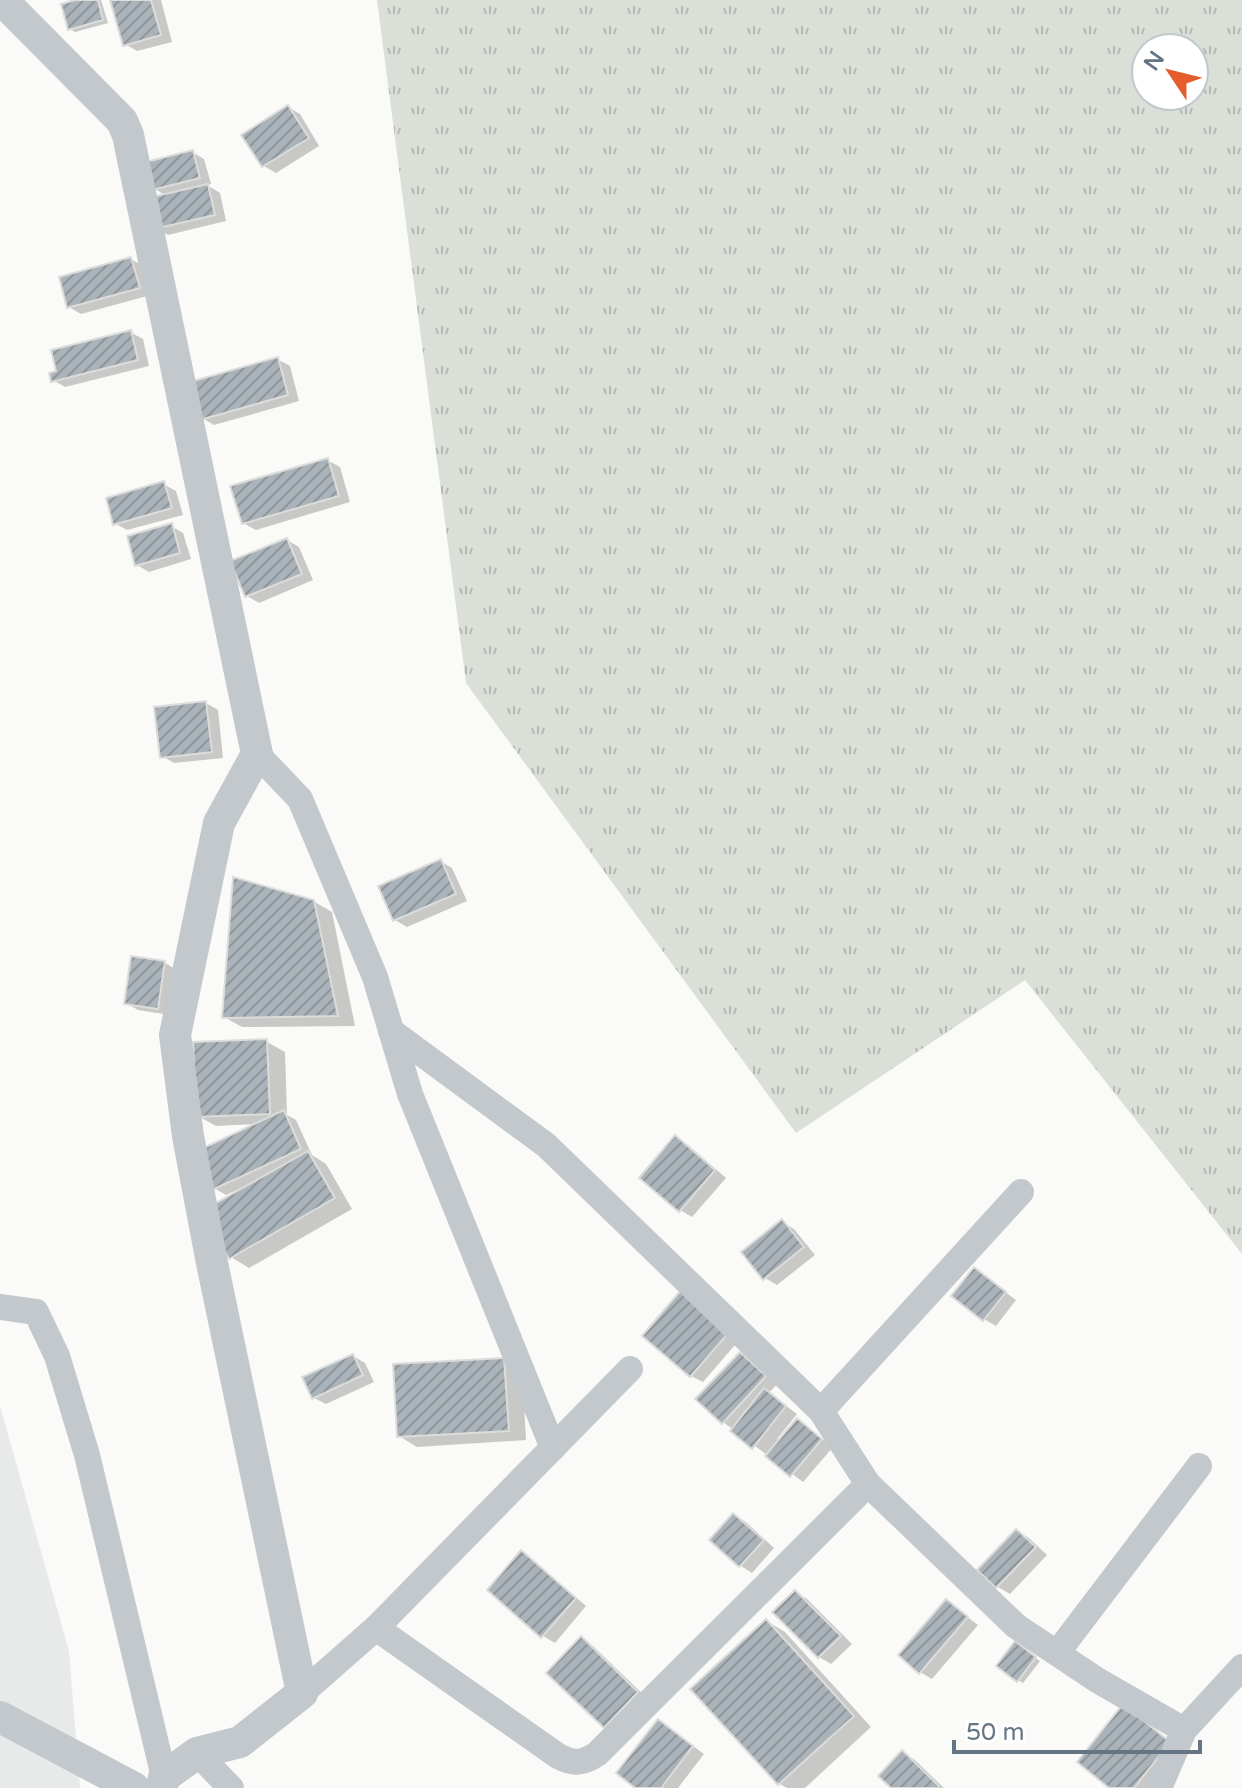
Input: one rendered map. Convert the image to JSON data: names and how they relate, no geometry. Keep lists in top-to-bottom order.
{
  "scale_bar": "50 m",
  "north": "top left"
}
